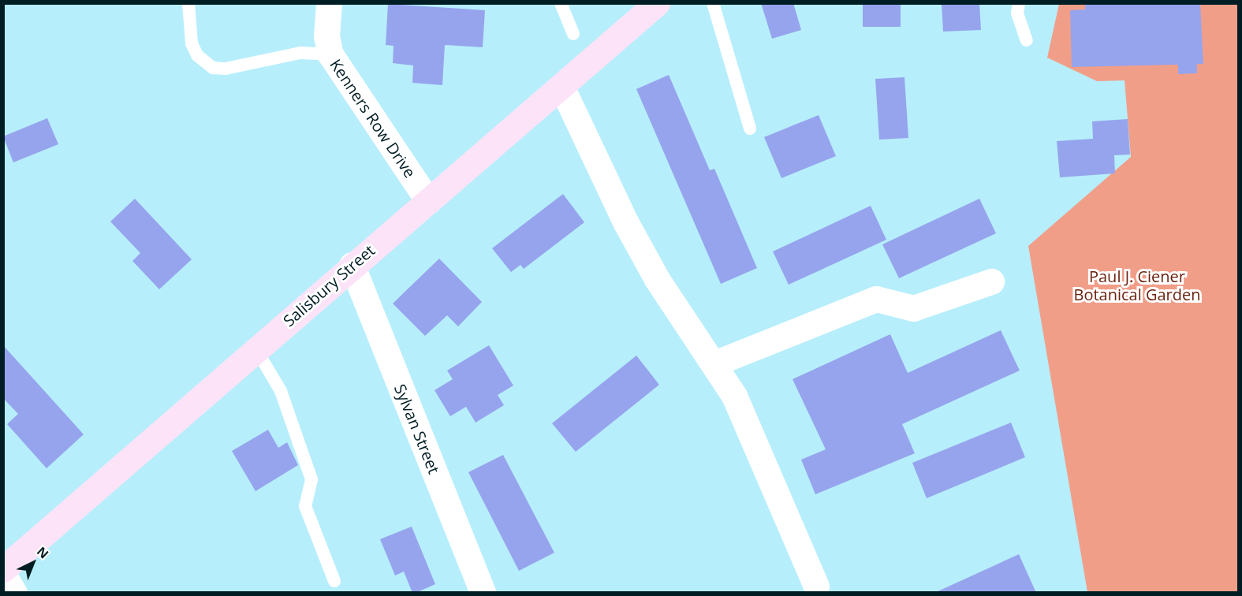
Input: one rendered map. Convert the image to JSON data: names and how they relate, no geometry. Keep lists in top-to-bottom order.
{
  "streets": {
    "main road": ["Salisbury Street"],
    "street": ["Kenners Row Drive", "Sylvan Street"]
  },
  "crossings": [
    ["Kenners Row Drive", "Salisbury Street"],
    ["Salisbury Street", "Sylvan Street"]
  ],
  "parks": ["Paul J. Ciener Botanical Garden"],
  "north": "top right"
}
